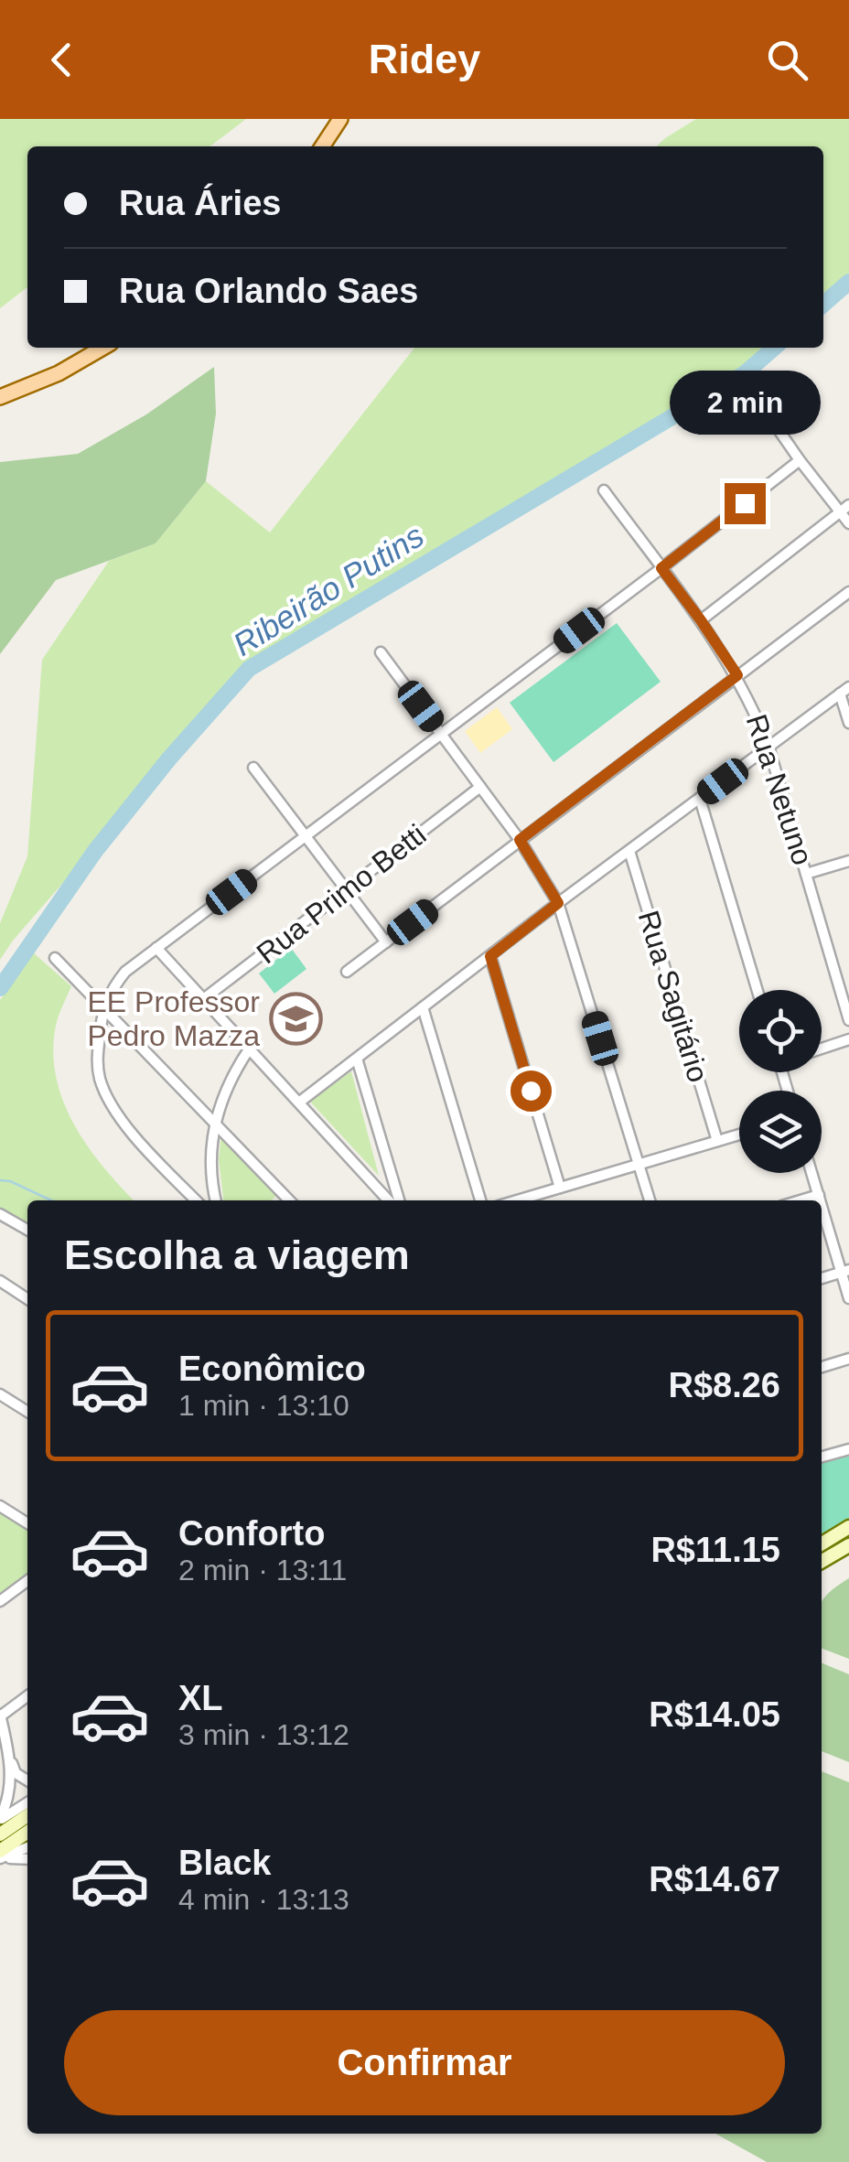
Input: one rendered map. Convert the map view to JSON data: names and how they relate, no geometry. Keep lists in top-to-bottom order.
{
  "streets": {
    "street": ["Rua Netuno", "Rua Primo Betti", "Rua Sagitário"]
  },
  "water": ["Ribeirão Putins"],
  "places": {
    "school or university": ["EE Professor Pedro Mazza"]
  },
  "page": {
    "header": "Ridey",
    "banner": ["Rua Áries", "Rua Orlando Saes"],
    "bubble": "2 min",
    "heading": "Escolha a viagem",
    "list": [
      {
        "name": "Econômico",
        "note": "1 min · 13:10",
        "value": "R$8.26"
      },
      {
        "name": "Conforto",
        "note": "2 min · 13:11",
        "value": "R$11.15"
      },
      {
        "name": "XL",
        "note": "3 min · 13:12",
        "value": "R$14.05"
      },
      {
        "name": "Black",
        "note": "4 min · 13:13",
        "value": "R$14.67"
      }
    ],
    "buttons": "Confirmar"
  }
}
